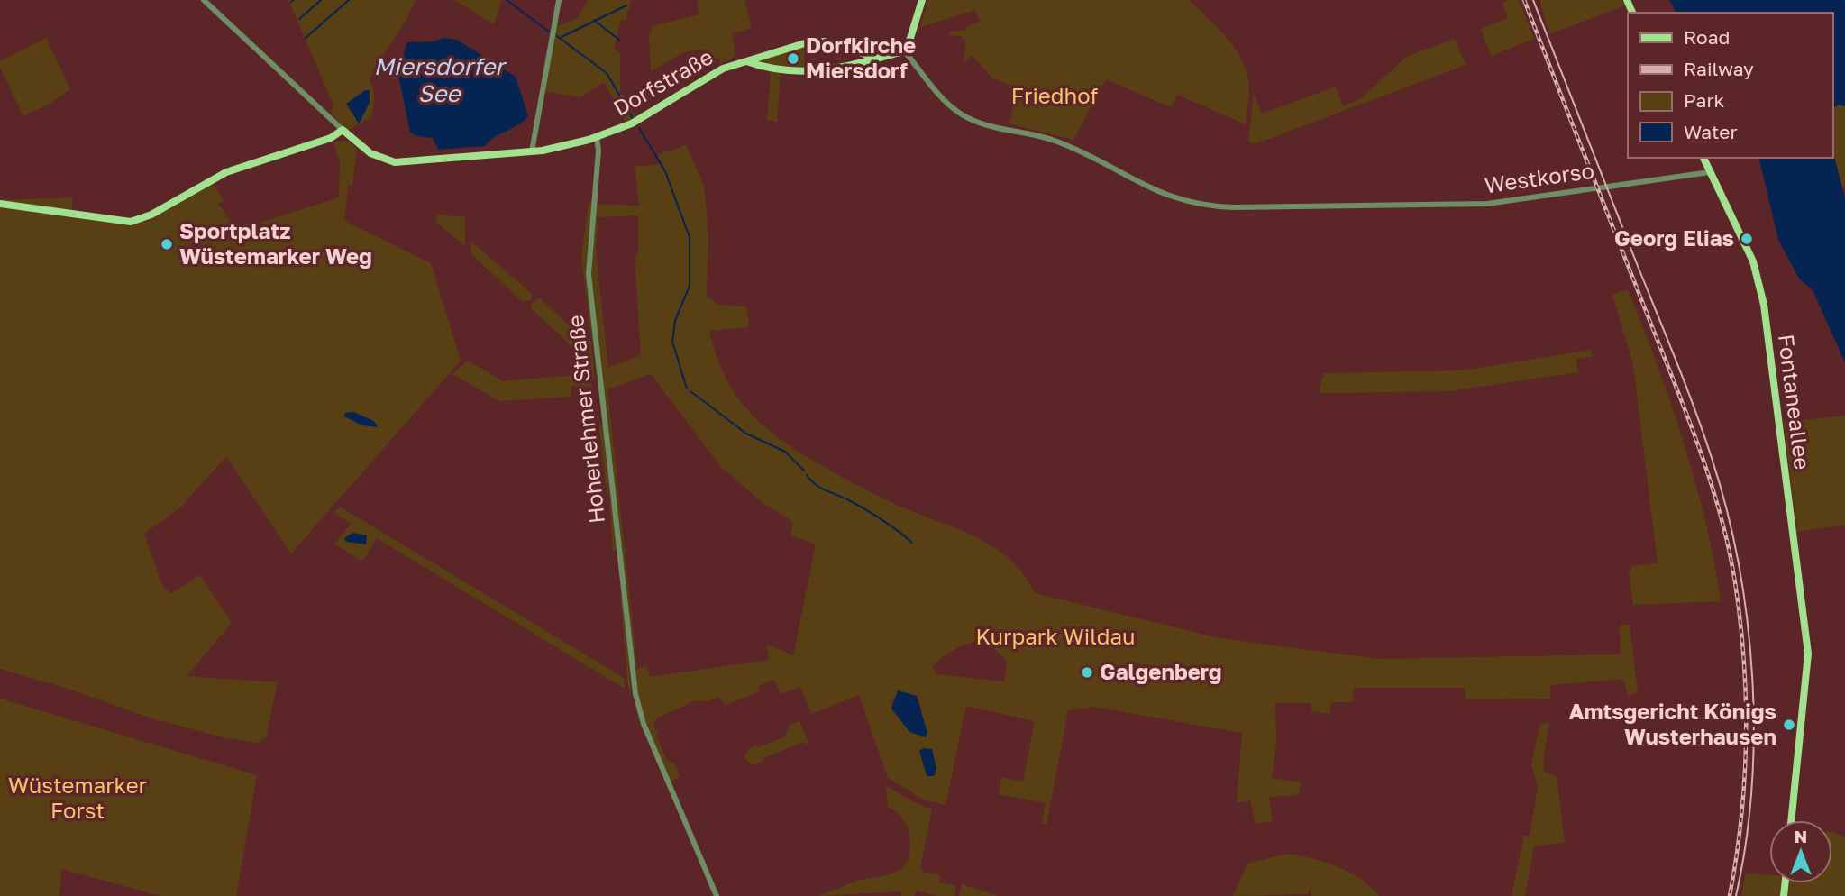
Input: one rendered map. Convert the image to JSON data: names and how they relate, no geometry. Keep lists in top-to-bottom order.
{
  "streets": {
    "main road": ["Dorfstraße", "Fontaneallee"],
    "street": ["Westkorso", "Hoherlehmer Straße"]
  },
  "crossings": [
    ["Dorfstraße", "Westkorso"],
    ["Dorfstraße", "Hoherlehmer Straße"],
    ["Westkorso", "Fontaneallee"]
  ],
  "water": ["Miersdorfer See"],
  "parks": ["Friedhof", "Kurpark Wildau", "Wüstemarker Forst"],
  "places": [
    "Dorfkirche Miersdorf",
    "Georg Elias",
    "Sportplatz Wüstemarker Weg",
    "Galgenberg",
    "Amtsgericht Königs Wusterhausen"
  ],
  "legend": [
    "Road",
    "Railway",
    "Park",
    "Water"
  ],
  "north": "top"
}
